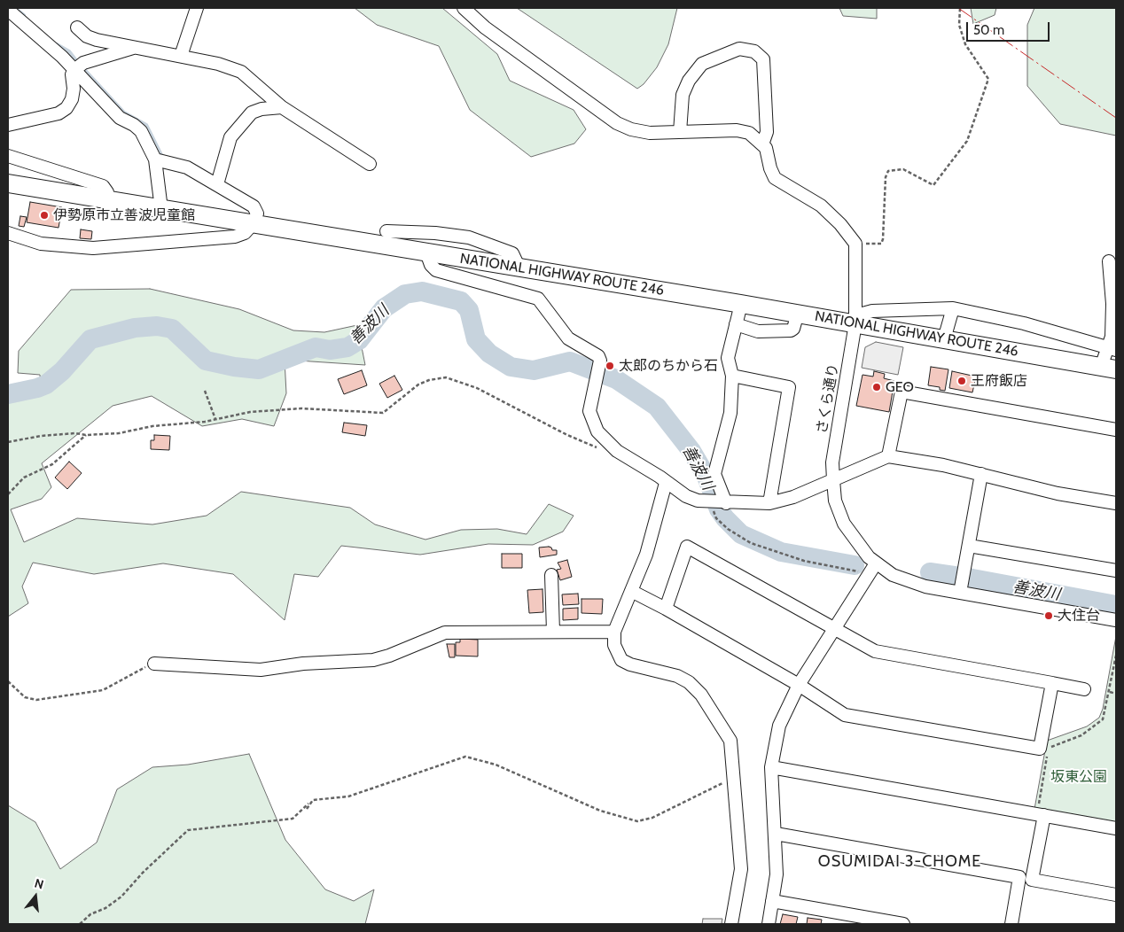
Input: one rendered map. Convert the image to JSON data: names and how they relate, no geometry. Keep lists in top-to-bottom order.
{
  "streets": {
    "highway": ["NATIONAL HIGHWAY ROUTE 246"],
    "street": ["さくら通り"]
  },
  "crossings": [
    ["NATIONAL HIGHWAY ROUTE 246", "さくら通り"]
  ],
  "districts": ["OSUMIDAI 3-CHOME"],
  "water": ["善波川"],
  "parks": ["坂東公園"],
  "places": [
    "伊勢原市立善波児童館",
    "太郎のちから石",
    "王府飯店",
    "GEO",
    "大住台"
  ],
  "scale_bar": "50 m",
  "north": "top"
}
